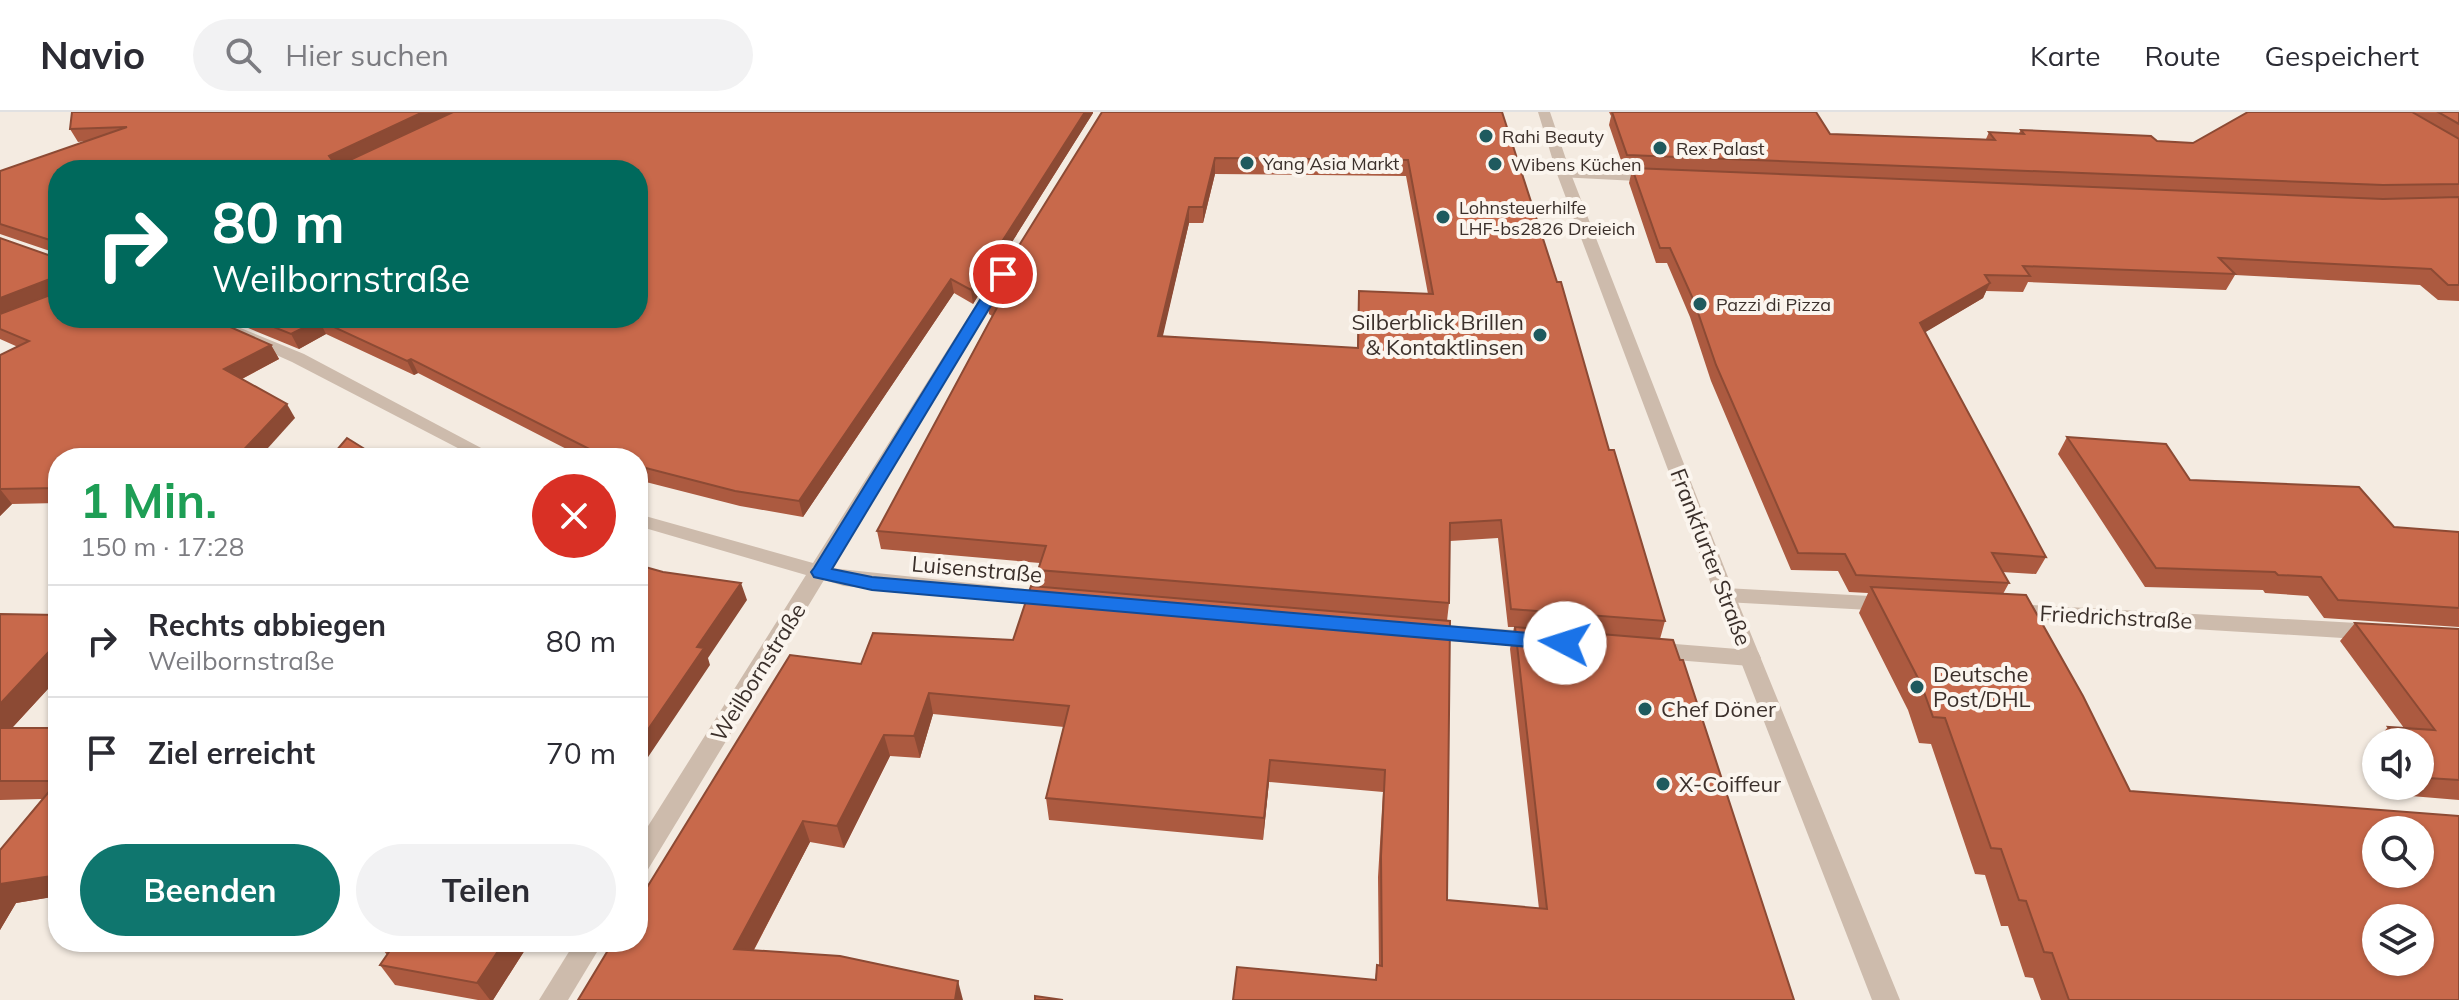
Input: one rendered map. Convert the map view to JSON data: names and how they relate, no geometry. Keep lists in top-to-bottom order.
{
  "streets": {
    "street": [
      "Frankfurter Straße",
      "Luisenstraße",
      "Friedrichstraße",
      "Weilbornstraße"
    ]
  },
  "crossings": [
    ["Luisenstraße", "Weilbornstraße"]
  ],
  "places": [
    "Rahi Beauty",
    "Rex Palast",
    "Yang Asia Markt",
    "Wibens Küchen",
    "Lohnsteuerhilfe LHF-bs2826 Dreieich",
    "Pazzi di Pizza",
    "Silberblick Brillen & Kontaktlinsen",
    "Deutsche Post/DHL",
    "Chef Döner",
    "X-Coiffeur"
  ],
  "page": {
    "header": "Navio",
    "search": "Hier suchen",
    "nav": ["Karte", "Route", "Gespeichert"],
    "turn": ["80 m", "Weilbornstraße"],
    "heading": ["1 Min.", "150 m · 17:28"],
    "list": [
      {
        "name": "Rechts abbiegen",
        "note": "Weilbornstraße",
        "value": "80 m"
      },
      {
        "name": "Ziel erreicht",
        "value": "70 m"
      }
    ],
    "buttons": ["Beenden", "Teilen"]
  }
}
